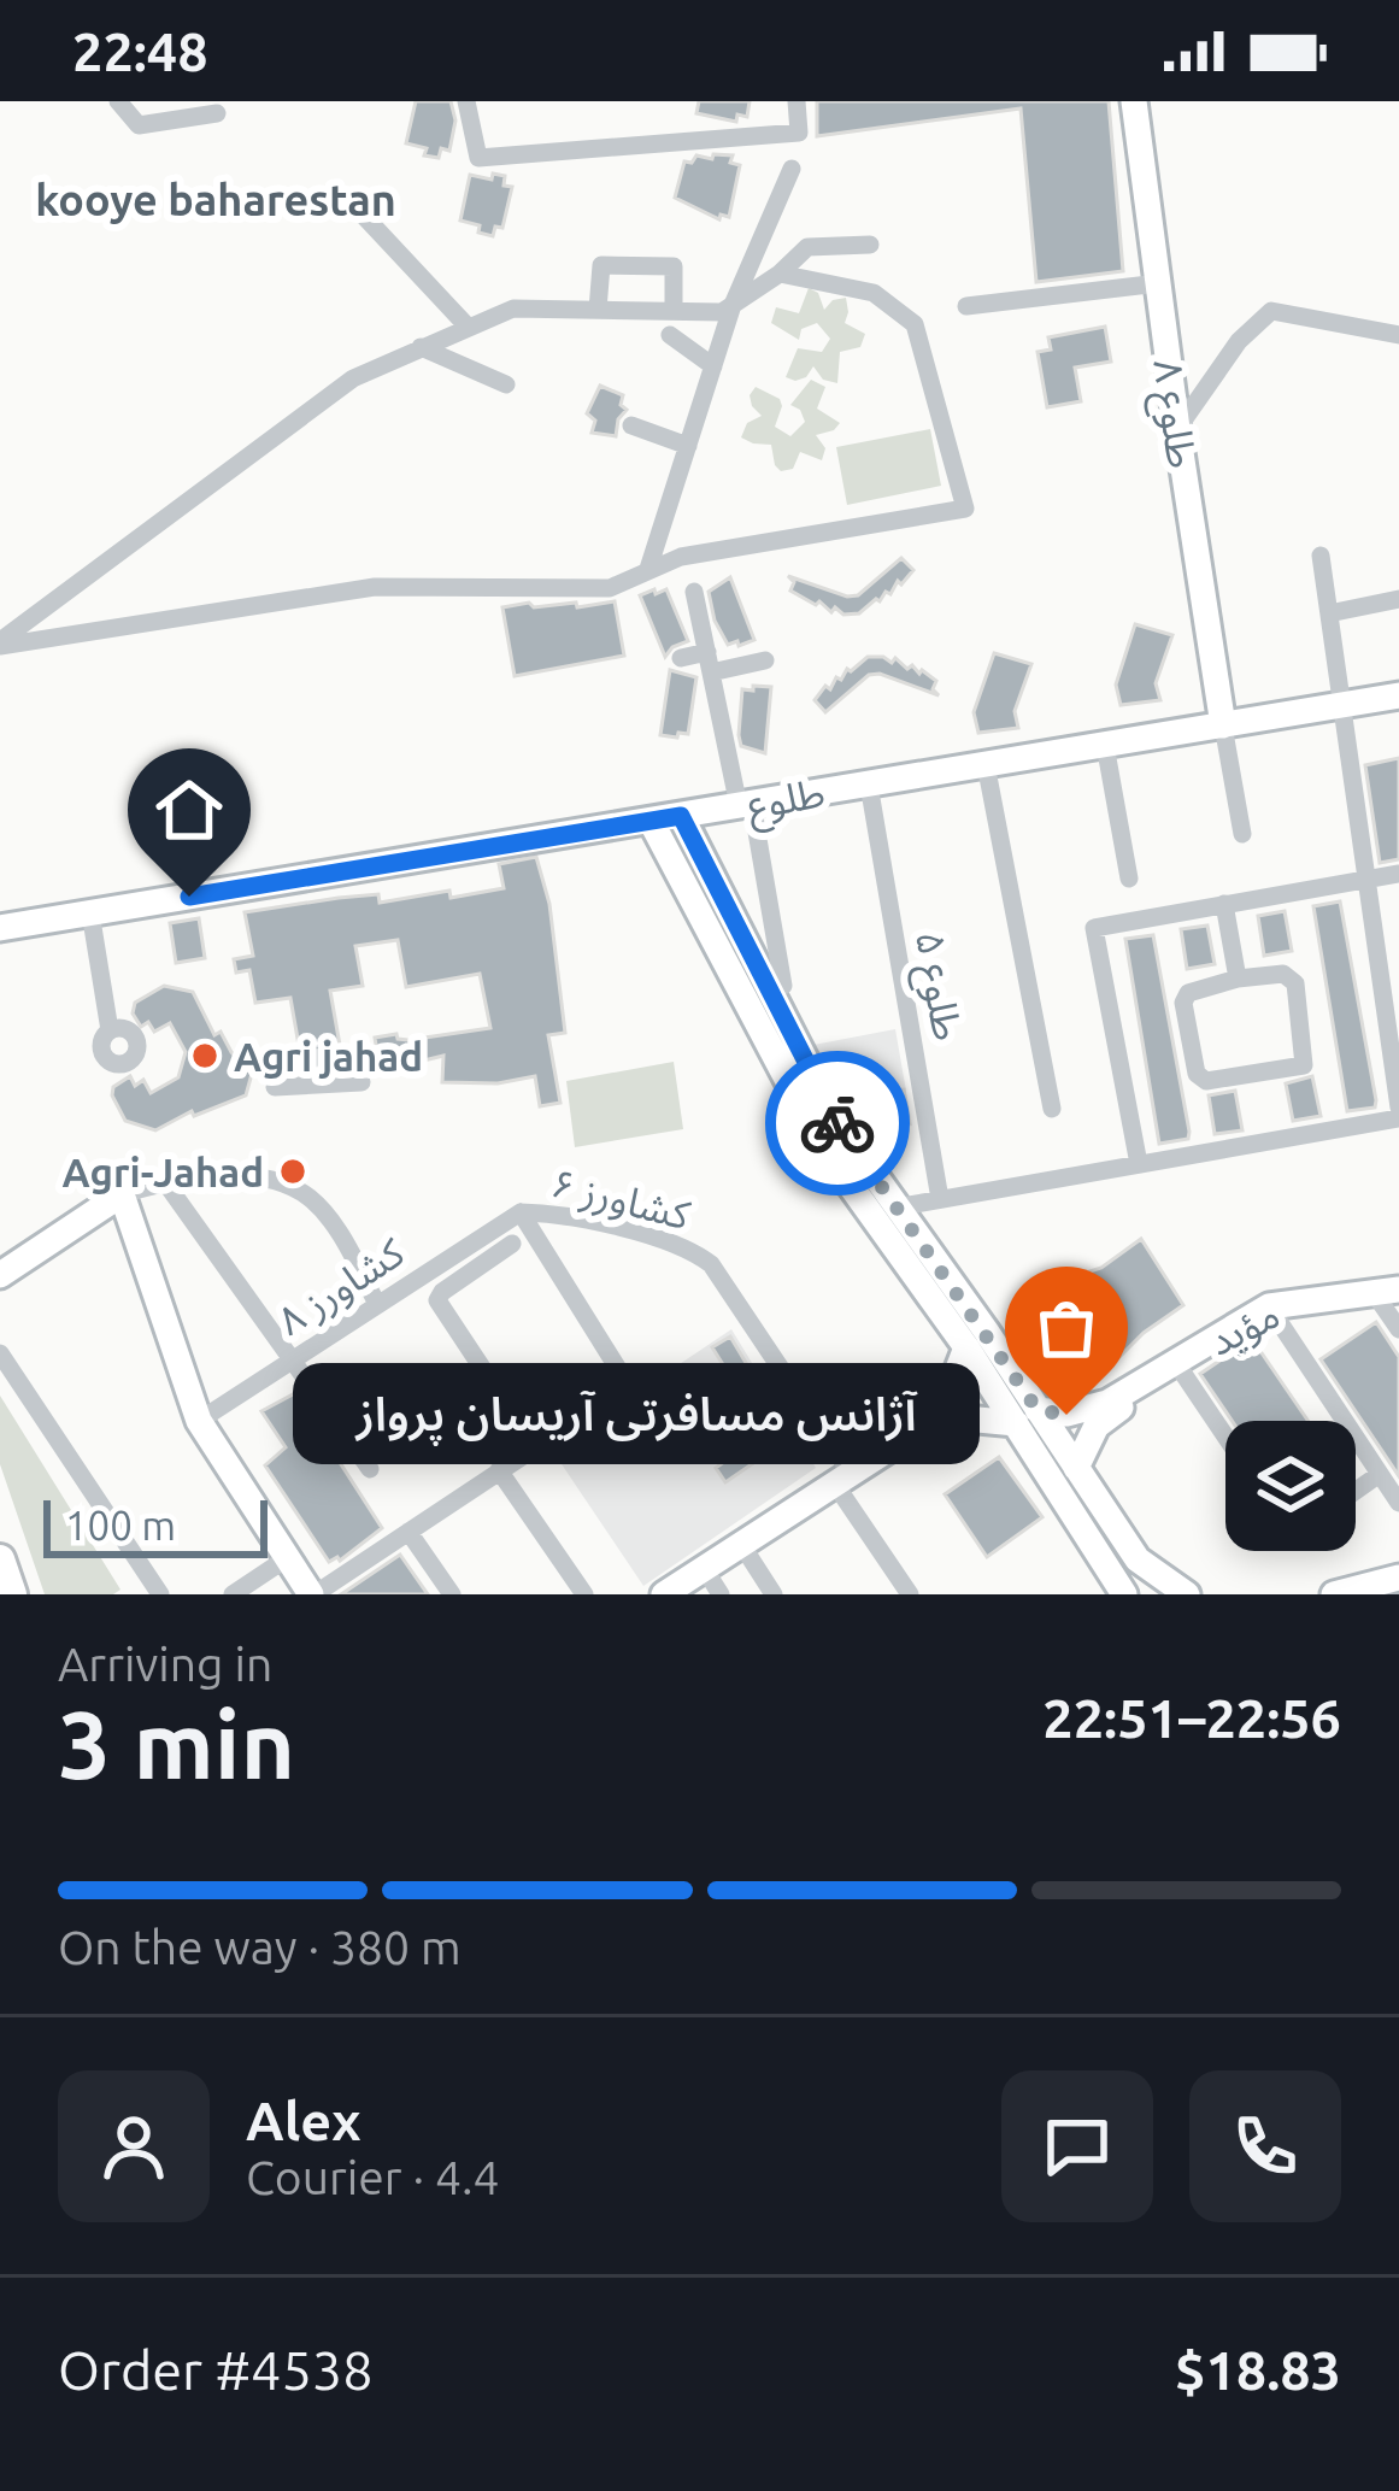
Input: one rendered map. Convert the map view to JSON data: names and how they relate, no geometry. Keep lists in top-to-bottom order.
{
  "streets": {
    "street": [
      "طلوع ۸",
      "طلوع",
      "طلوع ۵",
      "کشاورز ۶",
      "کشاورز ۸",
      "مؤید"
    ]
  },
  "crossings": [
    ["طلوع ۸", "طلوع"],
    ["طلوع", "طلوع ۵"],
    ["کشاورز ۶", "کشاورز ۸"]
  ],
  "districts": ["kooye baharestan"],
  "places": ["Agri jahad", "Agri-Jahad", "آژانس مسافرتی آریسان پرواز"],
  "scale_bar": "100 m",
  "page": {
    "status": "22:48",
    "bubble": "آژانس مسافرتی آریسان پرواز",
    "scale": "100 m",
    "heading": ["3 min", "Arriving in", "22:51–22:56"],
    "panel": [
      "Alex",
      "Courier · 4.4",
      "Order #4538",
      "$18.83"
    ],
    "bar": "On the way · 380 m"
  }
}
